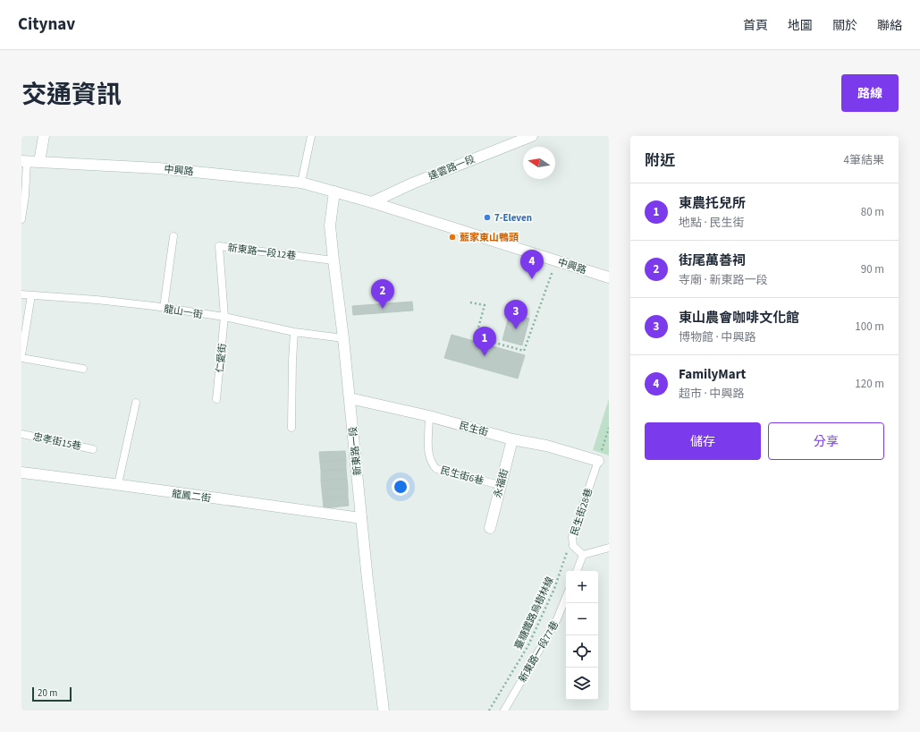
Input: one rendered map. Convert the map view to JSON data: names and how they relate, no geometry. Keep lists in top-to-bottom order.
{
  "streets": {
    "street": [
      "達雲路一段",
      "中興路",
      "民生街",
      "新東路一段",
      "永福街",
      "龍鳳二街"
    ],
    "lane": [
      "新東路一段12巷",
      "龍山一街",
      "仁愛街",
      "忠孝街15巷",
      "民生街6巷",
      "民生街28巷",
      "新東路一段77巷"
    ],
    "path": ["臺糖鐵路烏樹林線"]
  },
  "crossings": [
    ["達雲路一段", "中興路"],
    ["中興路", "新東路一段"],
    ["新東路一段12巷", "龍山一街"],
    ["新東路一段12巷", "仁愛街"],
    ["新東路一段12巷", "新東路一段"],
    ["龍山一街", "仁愛街"],
    ["龍山一街", "新東路一段"],
    ["民生街", "新東路一段"],
    ["民生街", "民生街6巷"],
    ["民生街", "永福街"],
    ["民生街", "民生街28巷"],
    ["新東路一段", "龍鳳二街"],
    ["民生街6巷", "永福街"],
    ["民生街28巷", "臺糖鐵路烏樹林線"]
  ],
  "places": ["7-Eleven", "藍家東山鴨頭"],
  "scale_bar": "20 m",
  "north": "left",
  "page": {
    "header": "Citynav",
    "nav": [
      "首頁",
      "地圖",
      "關於",
      "聯絡"
    ],
    "title": "交通資訊",
    "buttons": [
      "路線",
      ["儲存", "分享"]
    ],
    "heading": ["附近", "4筆結果"],
    "list": [
      {
        "mark": "1",
        "name": "東農托兒所",
        "note": "地點 · 民生街",
        "value": "80 m"
      },
      {
        "mark": "2",
        "name": "街尾萬善祠",
        "note": "寺廟 · 新東路一段",
        "value": "90 m"
      },
      {
        "mark": "3",
        "name": "東山農會咖啡文化館",
        "note": "博物館 · 中興路",
        "value": "100 m"
      },
      {
        "mark": "4",
        "name": "FamilyMart",
        "note": "超市 · 中興路",
        "value": "120 m"
      }
    ],
    "pins": [
      "4",
      "2",
      "3",
      "1"
    ],
    "map_buttons": ["+", "−"],
    "scale": "20 m"
  }
}
